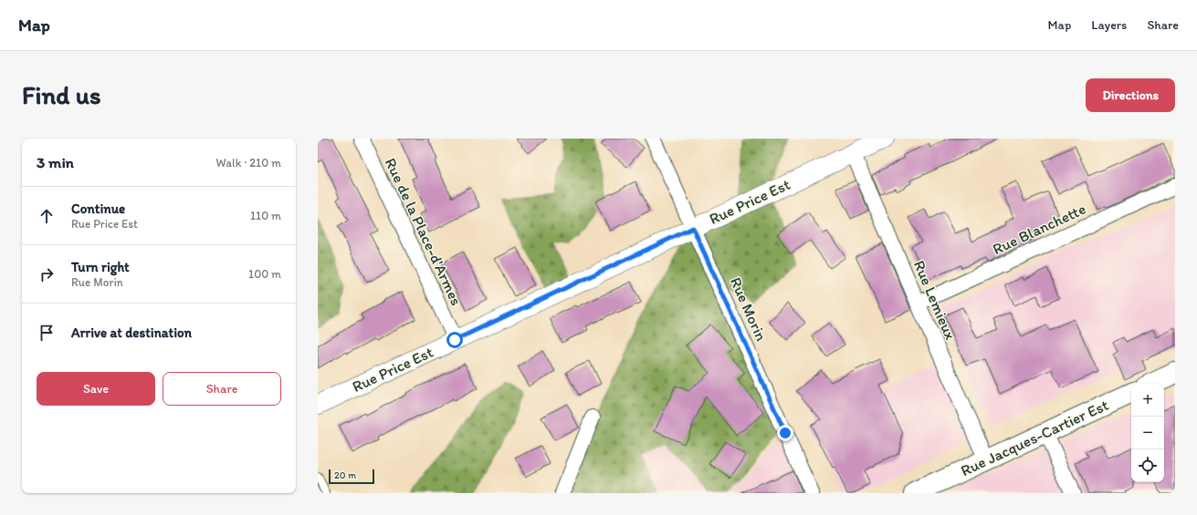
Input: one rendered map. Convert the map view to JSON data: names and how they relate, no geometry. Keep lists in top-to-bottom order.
{
  "streets": {
    "main road": ["Rue Jacques-Cartier Est"],
    "street": [
      "Rue Price Est",
      "Rue Blanchette",
      "Rue de la Place-d'Armes",
      "Rue Lemieux",
      "Rue Morin"
    ]
  },
  "crossings": [
    ["Rue Price Est", "Rue de la Place-d'Armes"],
    ["Rue Price Est", "Rue Lemieux"],
    ["Rue Price Est", "Rue Morin"],
    ["Rue Blanchette", "Rue Lemieux"],
    ["Rue Lemieux", "Rue Jacques-Cartier Est"]
  ],
  "scale_bar": "20 m",
  "page": {
    "header": "Map",
    "nav": ["Map", "Layers", "Share"],
    "buttons": [
      "Directions",
      ["Save", "Share"]
    ],
    "title": "Find us",
    "heading": ["3 min", "Walk · 210 m"],
    "list": [
      ["Continue", "Rue Price Est", "110 m"],
      ["Turn right", "Rue Morin", "100 m"],
      "Arrive at destination"
    ],
    "map_buttons": ["+", "−"],
    "scale": "20 m"
  }
}
